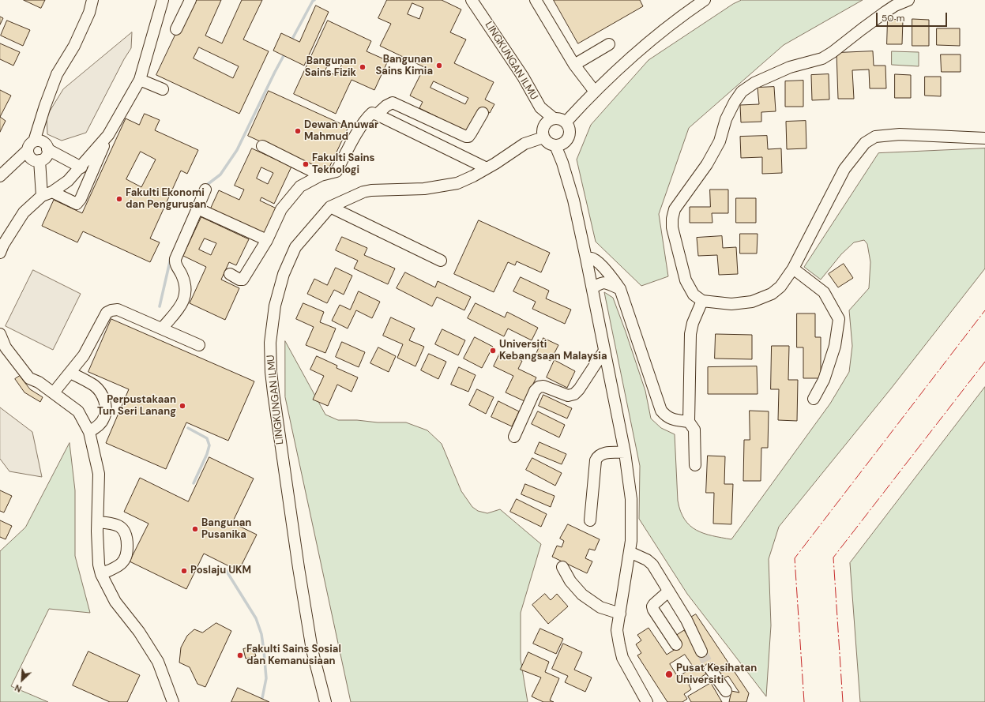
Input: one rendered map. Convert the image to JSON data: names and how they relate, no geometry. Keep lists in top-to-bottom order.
{
  "streets": {
    "street": ["LINGKUNGAN ILMU"]
  },
  "places": [
    "Bangunan Sains Kimia",
    "Bangunan Sains Fizik",
    "Dewan Anuwar Mahmud",
    "Fakulti Sains Teknologi",
    "Fakulti Ekonomi dan Pengurusan",
    "Universiti Kebangsaan Malaysia",
    "Perpustakaan Tun Seri Lanang",
    "Bangunan Pusanika",
    "Poslaju UKM",
    "Fakulti Sains Sosial dan Kemanusiaan",
    "Pusat Kesihatan Universiti"
  ],
  "scale_bar": "50 m",
  "north": "bottom left"
}
